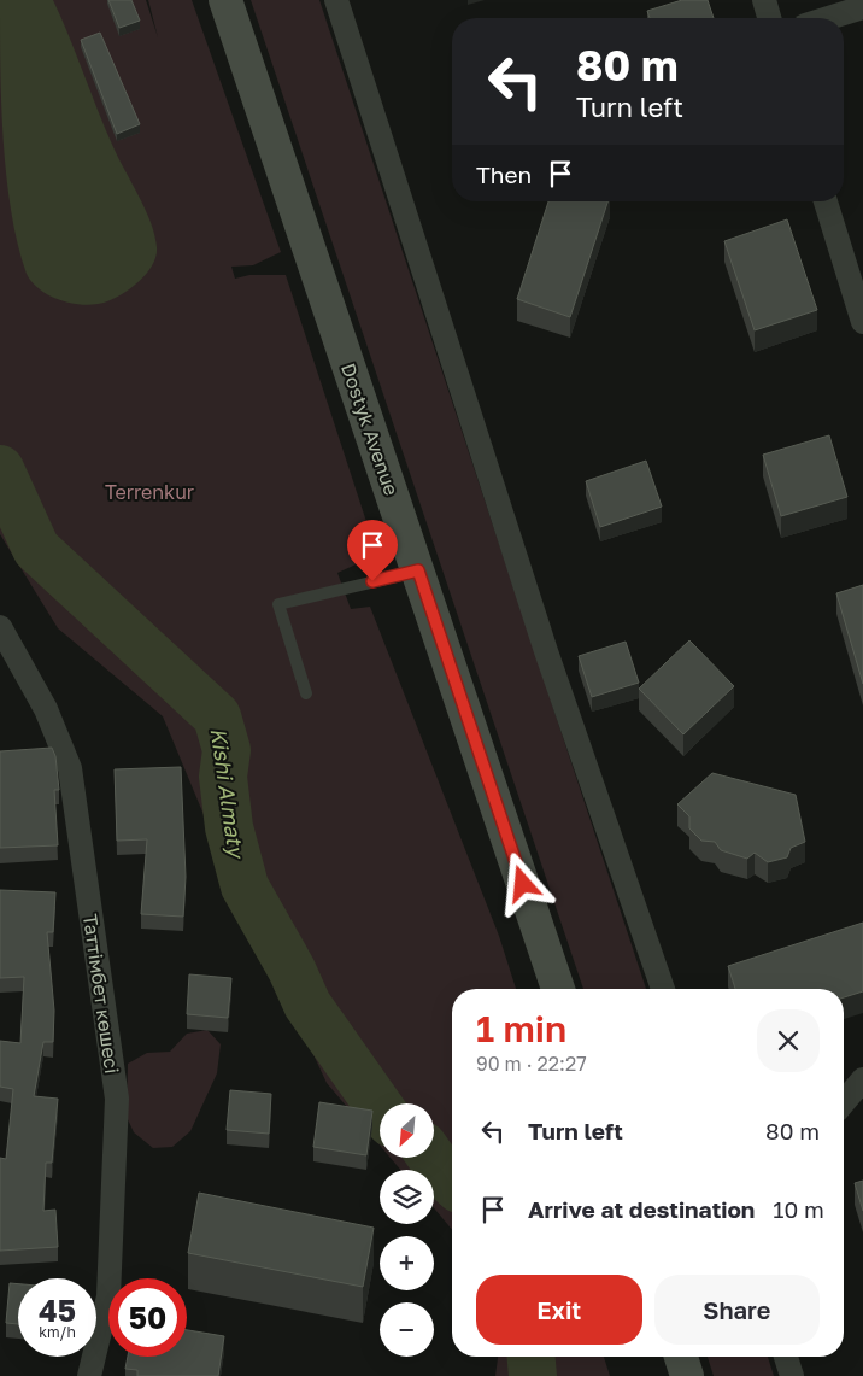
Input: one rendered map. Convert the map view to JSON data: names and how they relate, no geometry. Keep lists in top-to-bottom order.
{
  "streets": {
    "main road": ["Dostyk Avenue"],
    "street": ["Таттімбет көшесі"]
  },
  "water": ["Kіshі Almaty"],
  "parks": ["Terrenkur"],
  "north": "bottom left",
  "page": {
    "turn": ["80 m", "Turn left"],
    "then": "Then",
    "heading": ["1 min", "90 m · 22:27"],
    "list": [
      {
        "name": "Turn left",
        "value": "80 m"
      },
      {
        "name": "Arrive at destination",
        "value": "10 m"
      }
    ],
    "map_buttons": ["+", "−"],
    "buttons": ["Exit", "Share"],
    "speed": "45 km/h",
    "limit": "50"
  }
}
